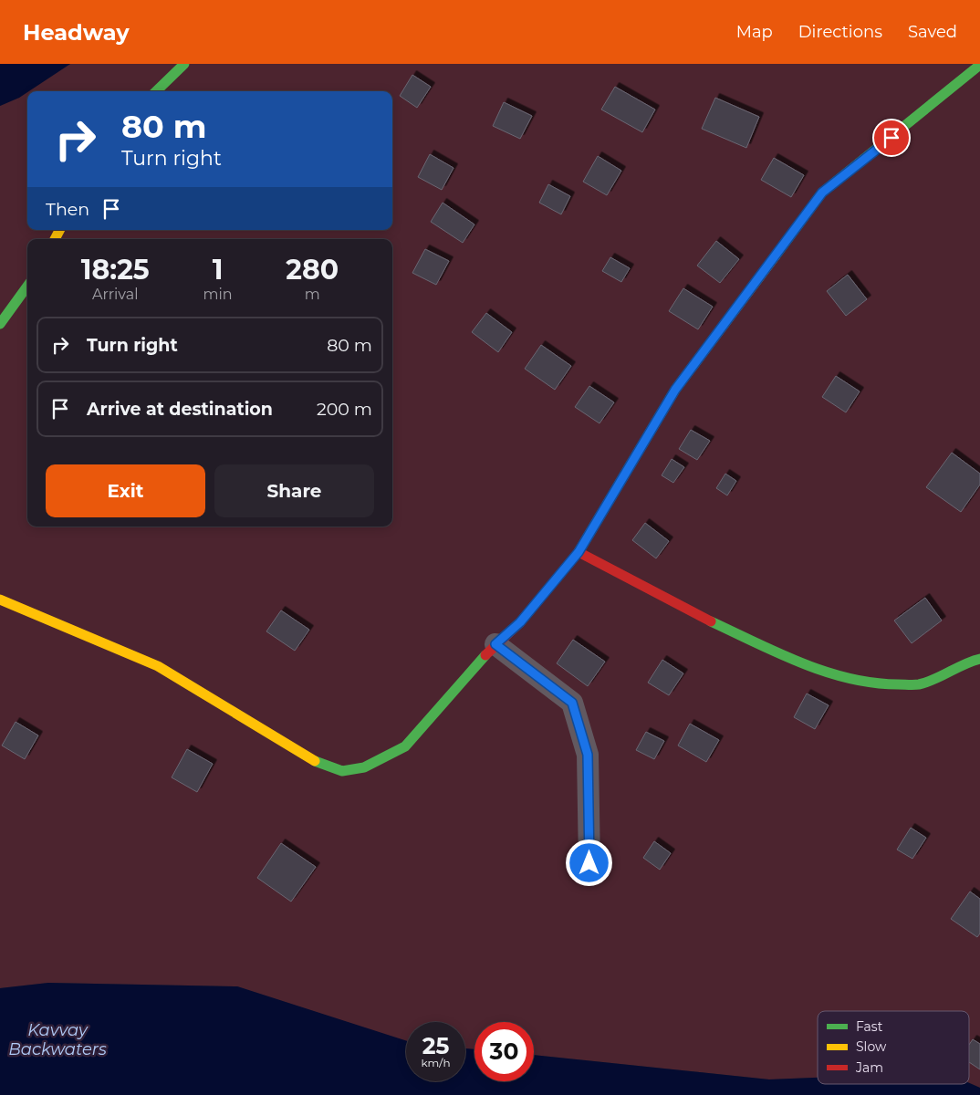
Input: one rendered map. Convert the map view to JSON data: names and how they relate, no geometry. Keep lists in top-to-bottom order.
{
  "water": ["Kavvay Backwaters"],
  "legend": ["Fast", "Slow", "Jam"],
  "page": {
    "header": "Headway",
    "nav": ["Map", "Directions", "Saved"],
    "turn": ["80 m", "Turn right"],
    "then": "Then",
    "eta": [
      "18:25",
      "Arrival",
      "1",
      "min",
      "280",
      "m"
    ],
    "list": [
      {
        "name": "Turn right",
        "value": "80 m"
      },
      {
        "name": "Arrive at destination",
        "value": "200 m"
      }
    ],
    "buttons": ["Exit", "Share"],
    "speed": "25 km/h",
    "limit": "30"
  }
}
